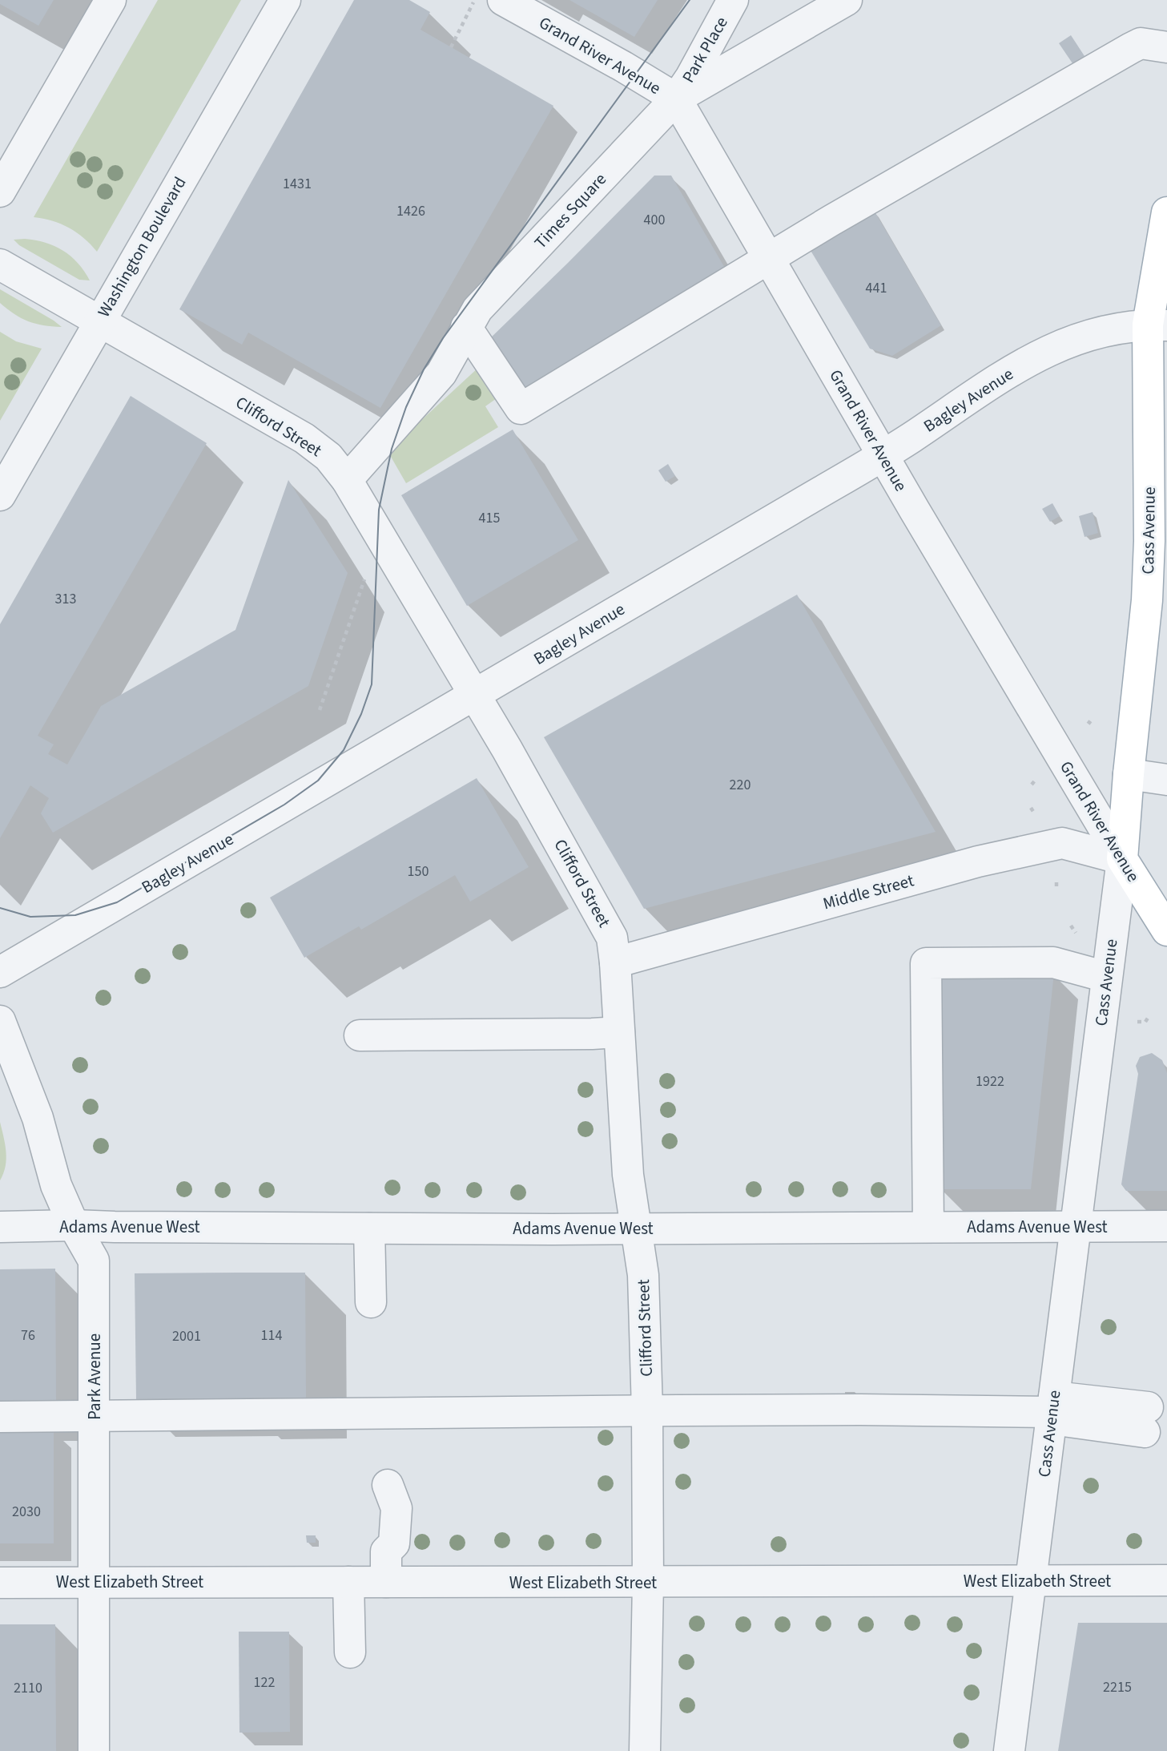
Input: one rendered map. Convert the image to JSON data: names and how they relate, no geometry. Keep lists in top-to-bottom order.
{
  "streets": {
    "main road": ["Grand River Avenue", "Cass Avenue"],
    "street": [
      "Park Place",
      "Times Square",
      "Washington Boulevard",
      "Bagley Avenue",
      "Clifford Street",
      "Middle Street",
      "Adams Avenue West",
      "Park Avenue",
      "West Elizabeth Street"
    ]
  },
  "crossings": [
    ["Park Place", "Grand River Avenue"],
    ["Park Place", "Times Square"],
    ["Grand River Avenue", "Times Square"],
    ["Grand River Avenue", "Bagley Avenue"],
    ["Grand River Avenue", "Cass Avenue"],
    ["Grand River Avenue", "Middle Street"],
    ["Times Square", "Clifford Street"],
    ["Washington Boulevard", "Clifford Street"],
    ["Bagley Avenue", "Clifford Street"],
    ["Bagley Avenue", "Cass Avenue"],
    ["Clifford Street", "Middle Street"],
    ["Clifford Street", "Adams Avenue West"],
    ["Clifford Street", "West Elizabeth Street"],
    ["Cass Avenue", "Middle Street"],
    ["Cass Avenue", "Adams Avenue West"],
    ["Cass Avenue", "West Elizabeth Street"],
    ["Adams Avenue West", "Park Avenue"],
    ["Park Avenue", "West Elizabeth Street"]
  ],
  "house_numbers": [
    "1431",
    "1426",
    "400",
    "441",
    "415",
    "313",
    "220",
    "150",
    "1922",
    "76",
    "114",
    "2001",
    "2030",
    "122",
    "2215",
    "2110"
  ]
}
